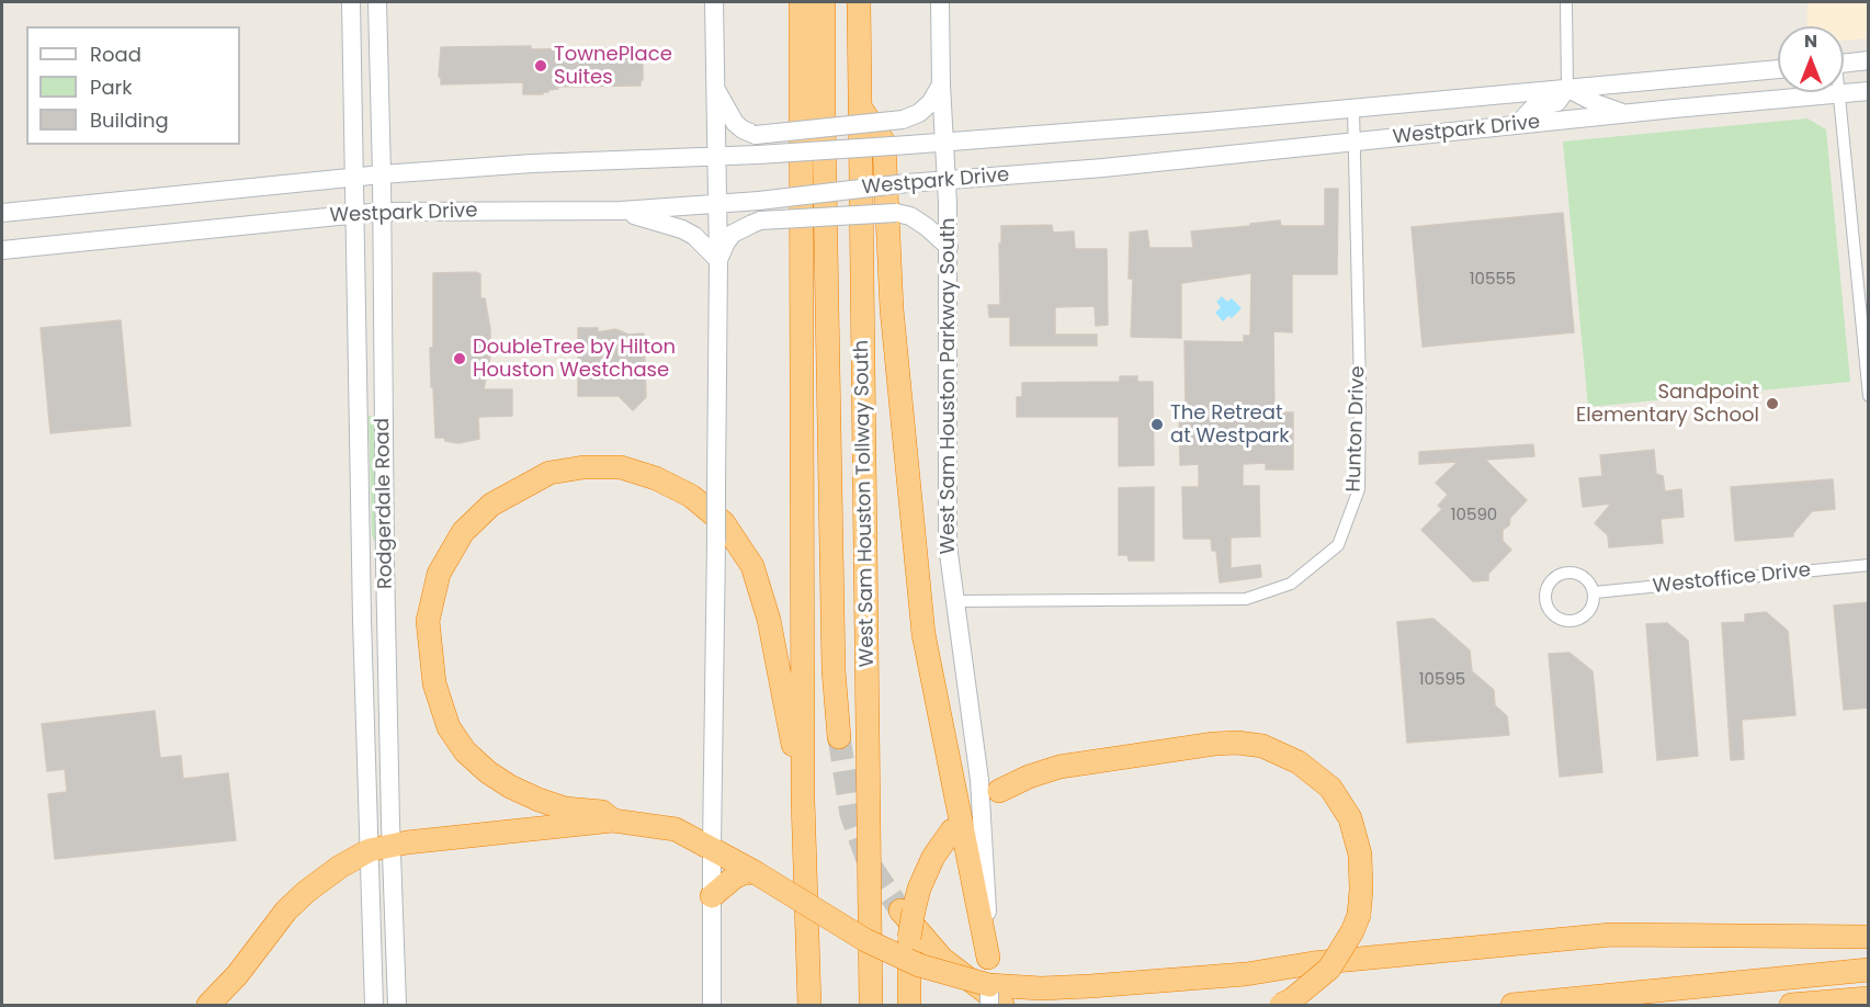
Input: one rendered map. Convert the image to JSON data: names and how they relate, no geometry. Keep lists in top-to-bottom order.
{
  "streets": {
    "highway": ["West Sam Houston Tollway South"],
    "main road": ["Westpark Drive", "West Sam Houston Parkway South", "Rodgerdale Road"],
    "street": ["Hunton Drive", "Westoffice Drive"]
  },
  "crossings": [
    ["Westpark Drive", "West Sam Houston Parkway South"],
    ["Westpark Drive", "Hunton Drive"],
    ["Westpark Drive", "Rodgerdale Road"],
    ["West Sam Houston Parkway South", "Hunton Drive"]
  ],
  "places": [
    "TownePlace Suites",
    "DoubleTree by Hilton Houston Westchase",
    "Sandpoint Elementary School",
    "The Retreat at Westpark"
  ],
  "house_numbers": ["10555", "10590", "10595"],
  "legend": ["Road", "Park", "Building"],
  "north": "top"
}
